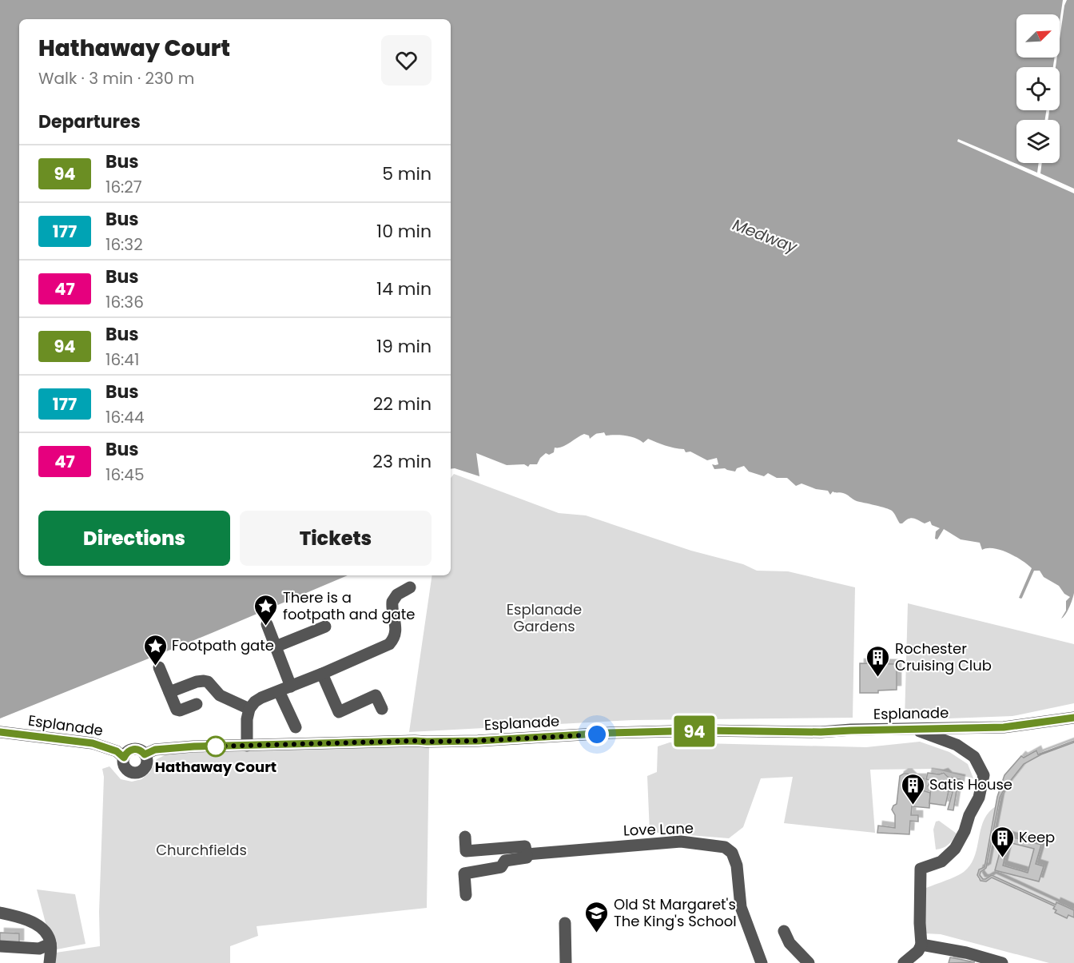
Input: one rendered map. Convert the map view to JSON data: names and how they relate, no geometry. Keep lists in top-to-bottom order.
{
  "streets": {
    "street": ["Esplanade", "Love Lane"]
  },
  "water": ["Medway"],
  "parks": ["Esplanade Gardens", "Churchfields"],
  "places": {
    "place": ["There is a footpath and gate", "Footpath gate"],
    "building": ["Rochester Cruising Club", "Satis House", "Keep"],
    "other": ["Hathaway Court"],
    "school or university": ["Old St Margaret's The King's School"]
  },
  "lines": ["bus line 94"],
  "north": "top right",
  "page": {
    "on_map": "94",
    "heading": [
      ["Hathaway Court", "Walk · 3 min · 230 m"],
      "Departures"
    ],
    "list": [
      {
        "mark": "94",
        "name": "Bus",
        "note": "16:27",
        "value": "5 min"
      },
      {
        "mark": "177",
        "name": "Bus",
        "note": "16:32",
        "value": "10 min"
      },
      {
        "mark": "47",
        "name": "Bus",
        "note": "16:36",
        "value": "14 min"
      },
      {
        "mark": "94",
        "name": "Bus",
        "note": "16:41",
        "value": "19 min"
      },
      {
        "mark": "177",
        "name": "Bus",
        "note": "16:44",
        "value": "22 min"
      },
      {
        "mark": "47",
        "name": "Bus",
        "note": "16:45",
        "value": "23 min"
      }
    ],
    "buttons": ["Directions", "Tickets"]
  }
}
